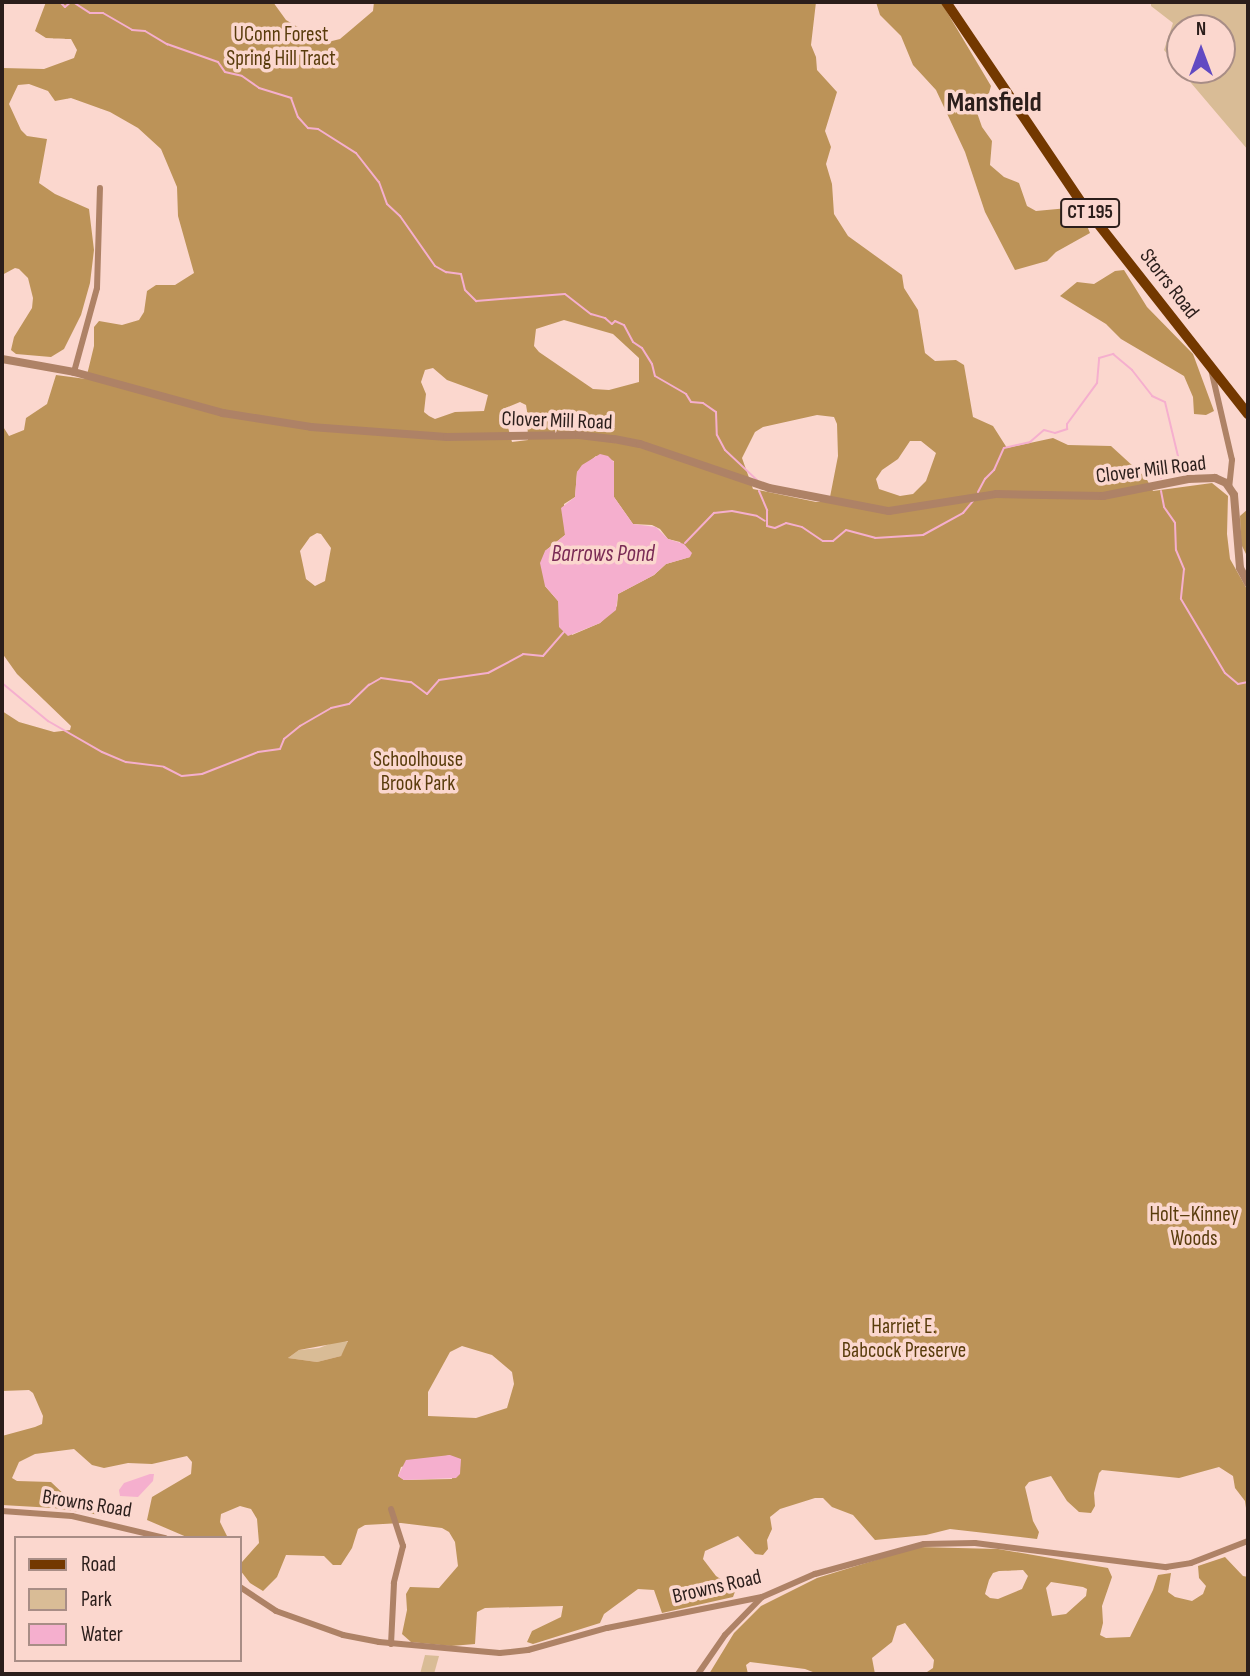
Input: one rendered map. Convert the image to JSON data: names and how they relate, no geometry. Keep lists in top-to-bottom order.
{
  "streets": {
    "main road": ["CT 195", "Storrs Road"],
    "street": ["Clover Mill Road", "Browns Road"]
  },
  "crossings": [
    ["Storrs Road", "Clover Mill Road"]
  ],
  "districts": ["Mansfield"],
  "water": ["Barrows Pond"],
  "parks": [
    "UConn Forest Spring Hill Tract",
    "Schoolhouse Brook Park",
    "Holt–Kinney Woods",
    "Harriet E. Babcock Preserve"
  ],
  "legend": ["Road", "Park", "Water"],
  "north": "top"
}
